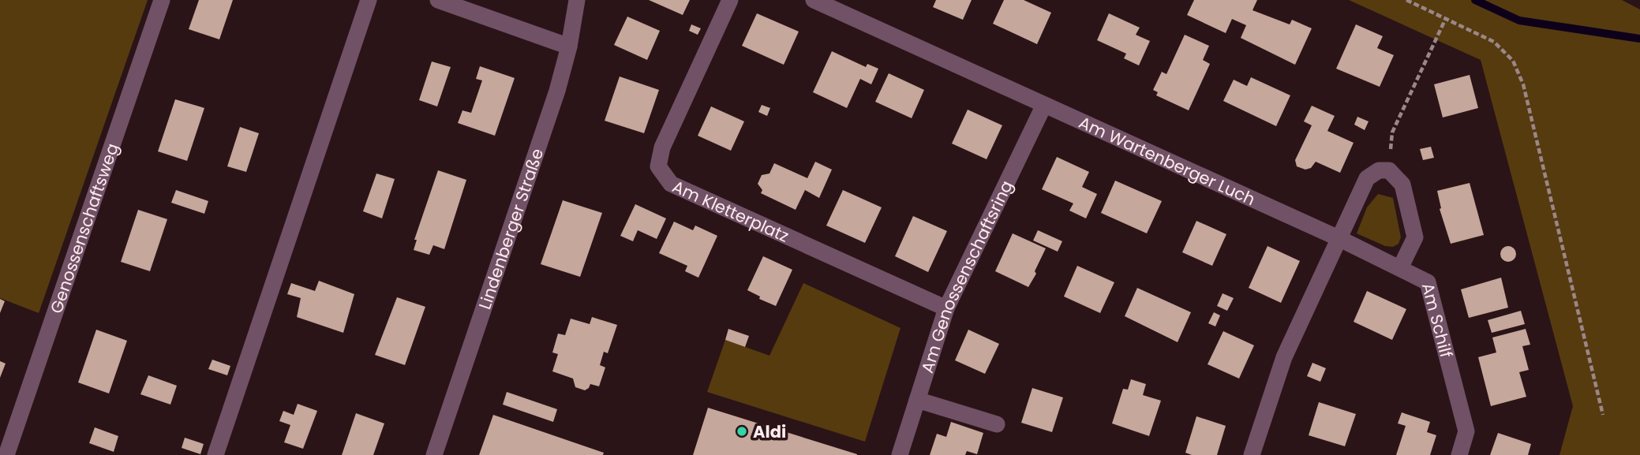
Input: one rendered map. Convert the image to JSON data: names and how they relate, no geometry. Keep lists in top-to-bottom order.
{
  "streets": {
    "street": [
      "Am Wartenberger Luch",
      "Am Kletterplatz",
      "Genossenschaftsweg",
      "Lindenberger Straße",
      "Am Genossenschaftsring",
      "Am Schilf"
    ]
  },
  "crossings": [
    ["Am Wartenberger Luch", "Am Genossenschaftsring"],
    ["Am Wartenberger Luch", "Am Schilf"],
    ["Am Kletterplatz", "Am Genossenschaftsring"]
  ],
  "places": ["Aldi"]
}
